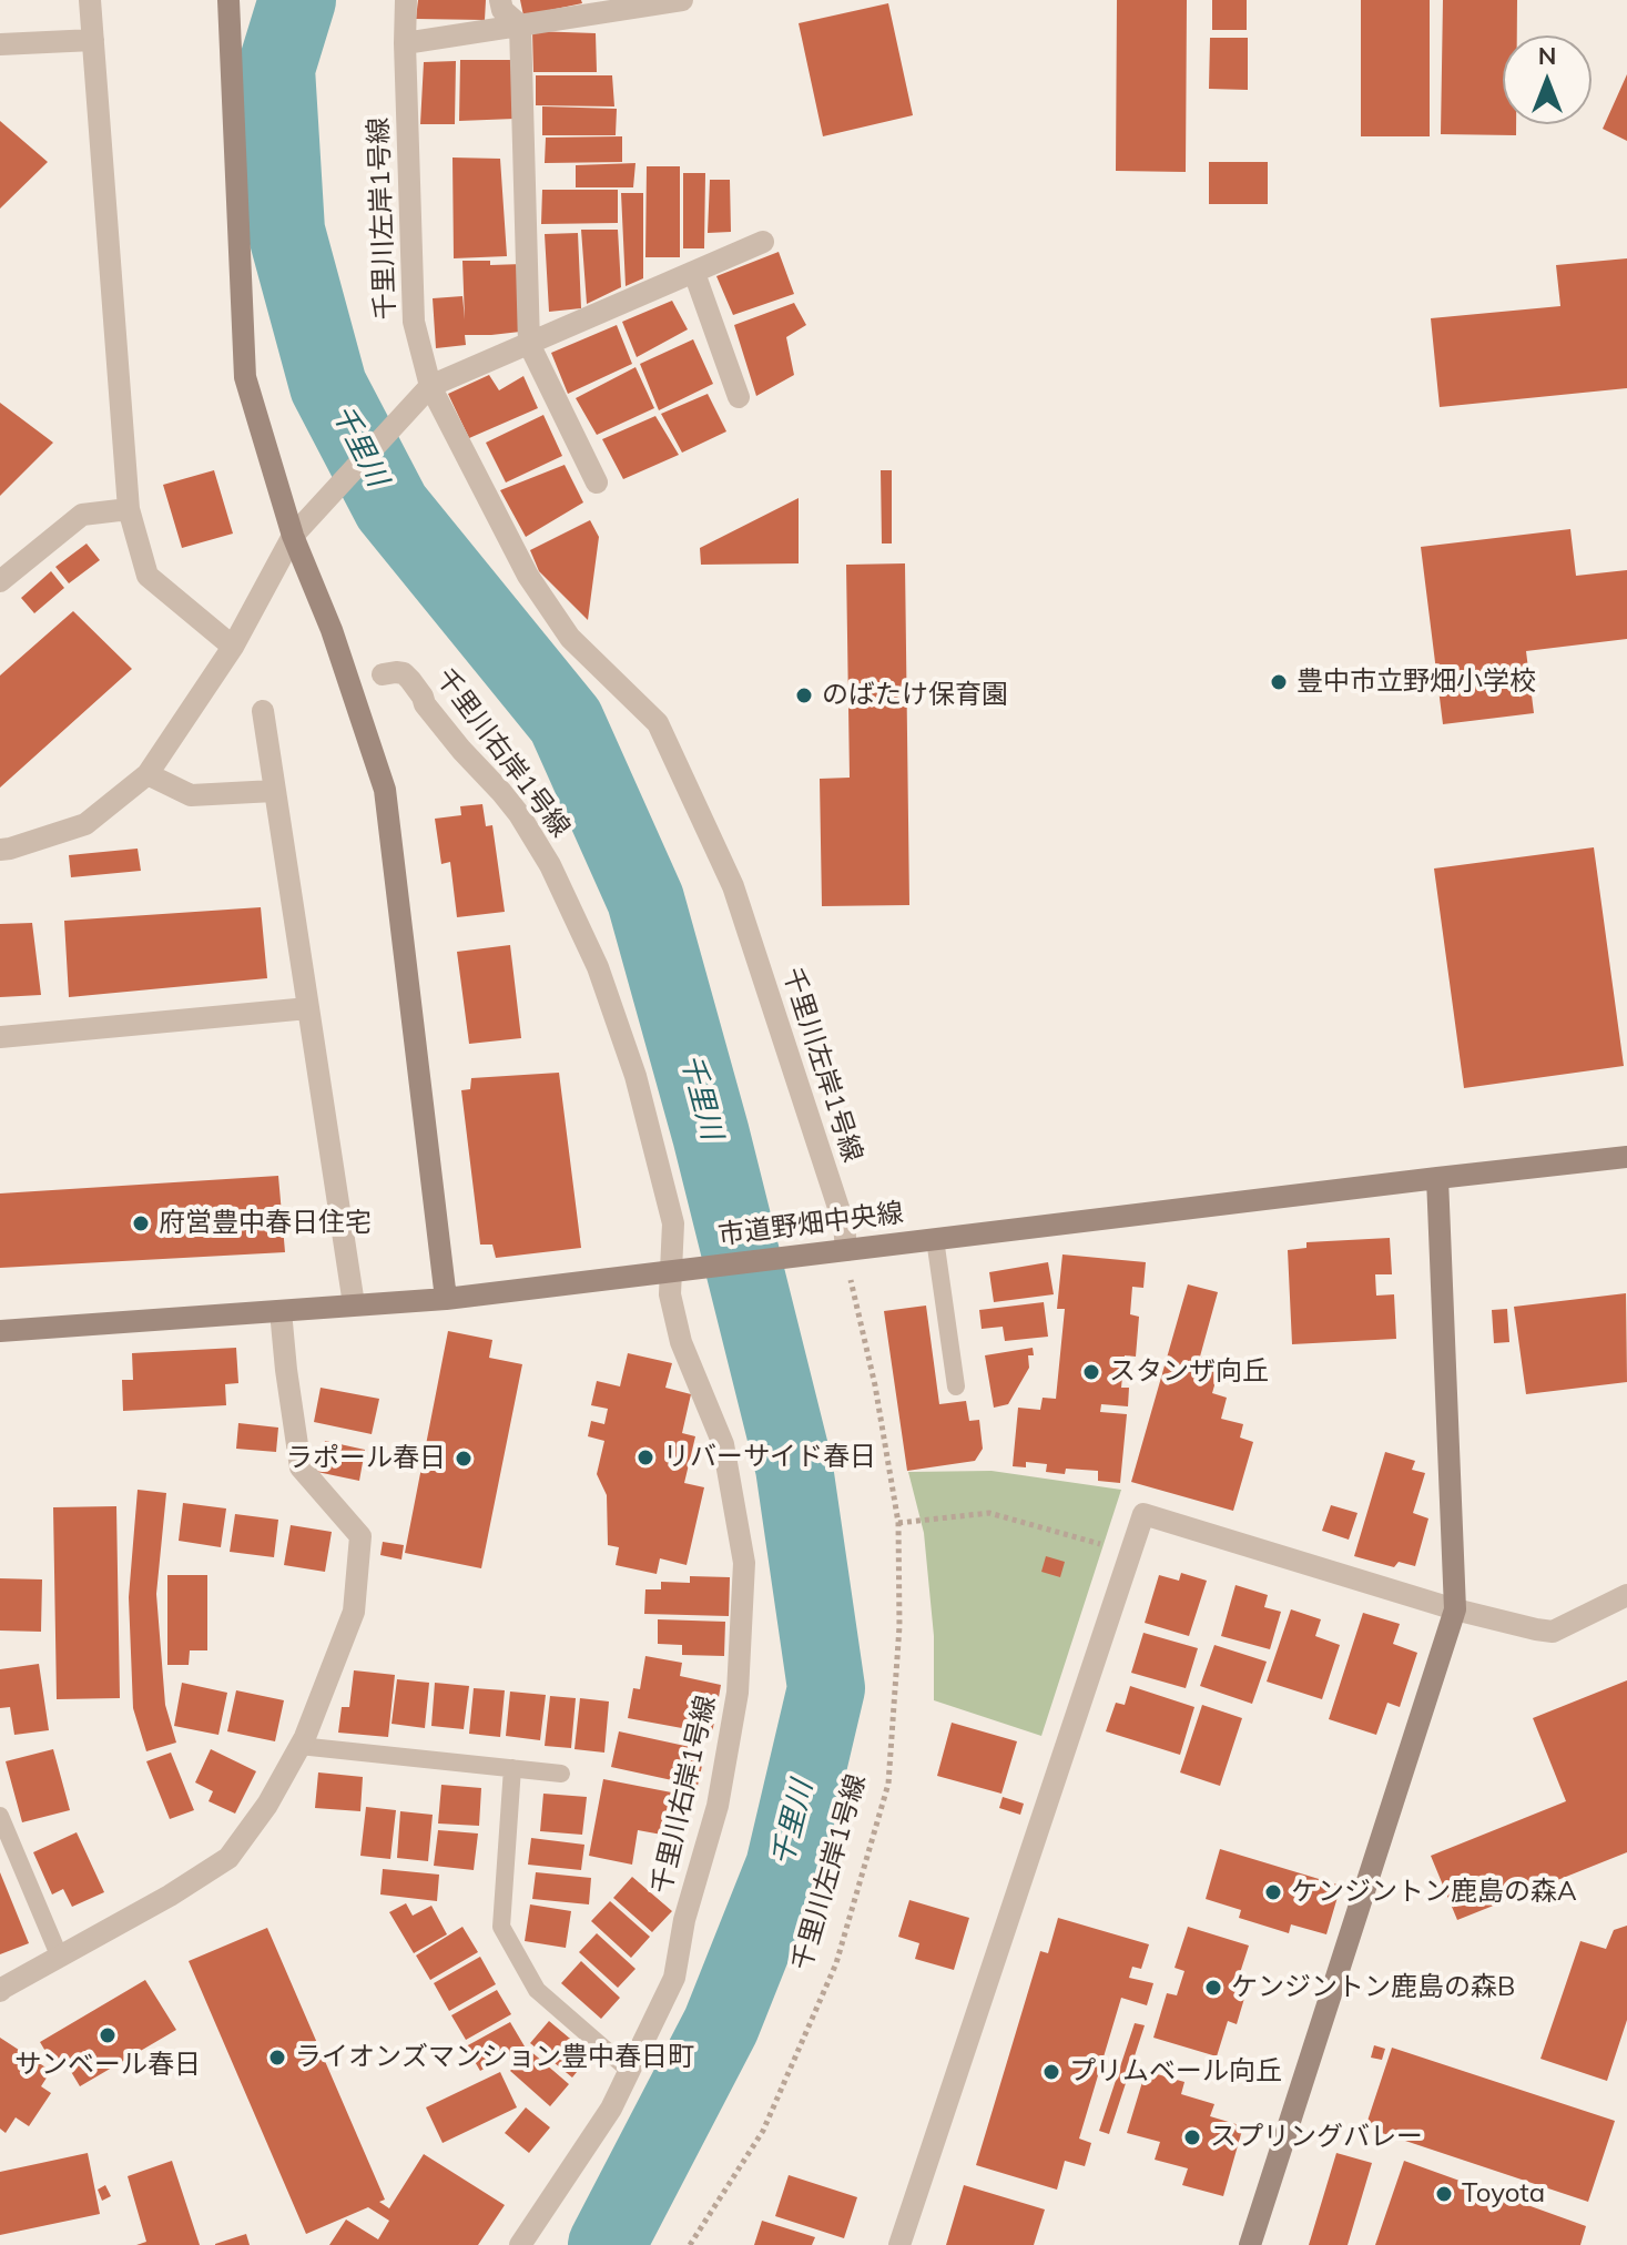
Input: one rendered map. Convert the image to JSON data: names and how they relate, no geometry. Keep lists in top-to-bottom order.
{
  "streets": {
    "street": ["千里川左岸1号線", "千里川右岸1号線", "市道野畑中央線"]
  },
  "crossings": [
    ["千里川左岸1号線", "市道野畑中央線"],
    ["千里川右岸1号線", "市道野畑中央線"]
  ],
  "water": ["千里川"],
  "places": [
    "豊中市立野畑小学校",
    "のばたけ保育園",
    "府営豊中春日住宅",
    "スタンザ向丘",
    "リバーサイド春日",
    "ラポール春日",
    "ケンジントン鹿島の森A",
    "ケンジントン鹿島の森B",
    "サンベール春日",
    "ライオンズマンション豊中春日町",
    "プリムベール向丘",
    "スプリングバレー",
    "Toyota"
  ],
  "north": "top"
}
